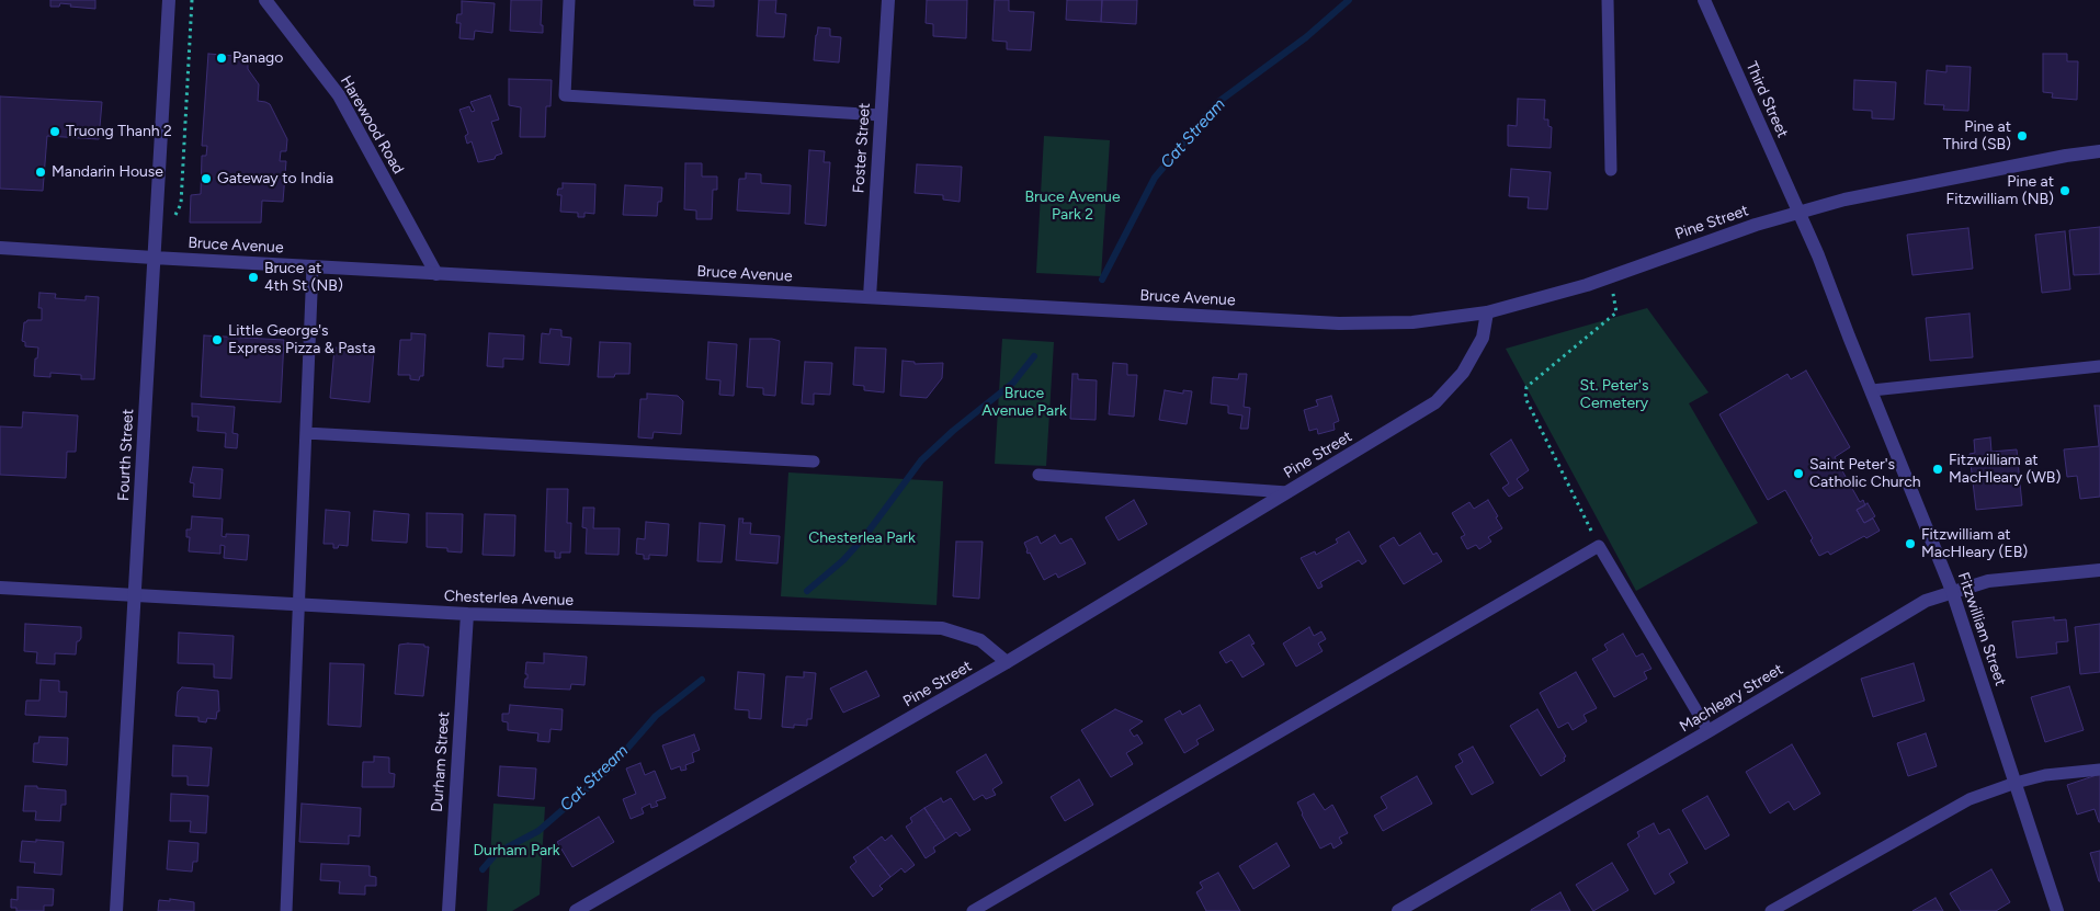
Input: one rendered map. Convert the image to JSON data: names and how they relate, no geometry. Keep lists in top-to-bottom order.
{
  "streets": {
    "street": [
      "Third Street",
      "Harewood Road",
      "Foster Street",
      "Pine Street",
      "Bruce Avenue",
      "Fourth Street",
      "Chesterlea Avenue",
      "Fitzwilliam Street",
      "Machleary Street",
      "Durham Street"
    ]
  },
  "crossings": [
    ["Third Street", "Pine Street"],
    ["Third Street", "Fitzwilliam Street"],
    ["Harewood Road", "Bruce Avenue"],
    ["Foster Street", "Bruce Avenue"],
    ["Pine Street", "Bruce Avenue"],
    ["Pine Street", "Chesterlea Avenue"],
    ["Pine Street", "Fitzwilliam Street"],
    ["Bruce Avenue", "Fourth Street"],
    ["Fourth Street", "Chesterlea Avenue"],
    ["Chesterlea Avenue", "Durham Street"],
    ["Fitzwilliam Street", "Machleary Street"]
  ],
  "water": ["Cat Stream"],
  "parks": [
    "Bruce Avenue Park 2",
    "St. Peter's Cemetery",
    "Bruce Avenue Park",
    "Chesterlea Park",
    "Durham Park"
  ],
  "places": [
    "Panago",
    "Truong Thanh 2",
    "Pine at Third (SB)",
    "Mandarin House",
    "Gateway to India",
    "Pine at Fitzwilliam (NB)",
    "Bruce at 4th St (NB)",
    "Little George's Express Pizza & Pasta",
    "Fitzwilliam at MacHleary (WB)",
    "Saint Peter's Catholic Church",
    "Fitzwilliam at MacHleary (EB)"
  ]
}
